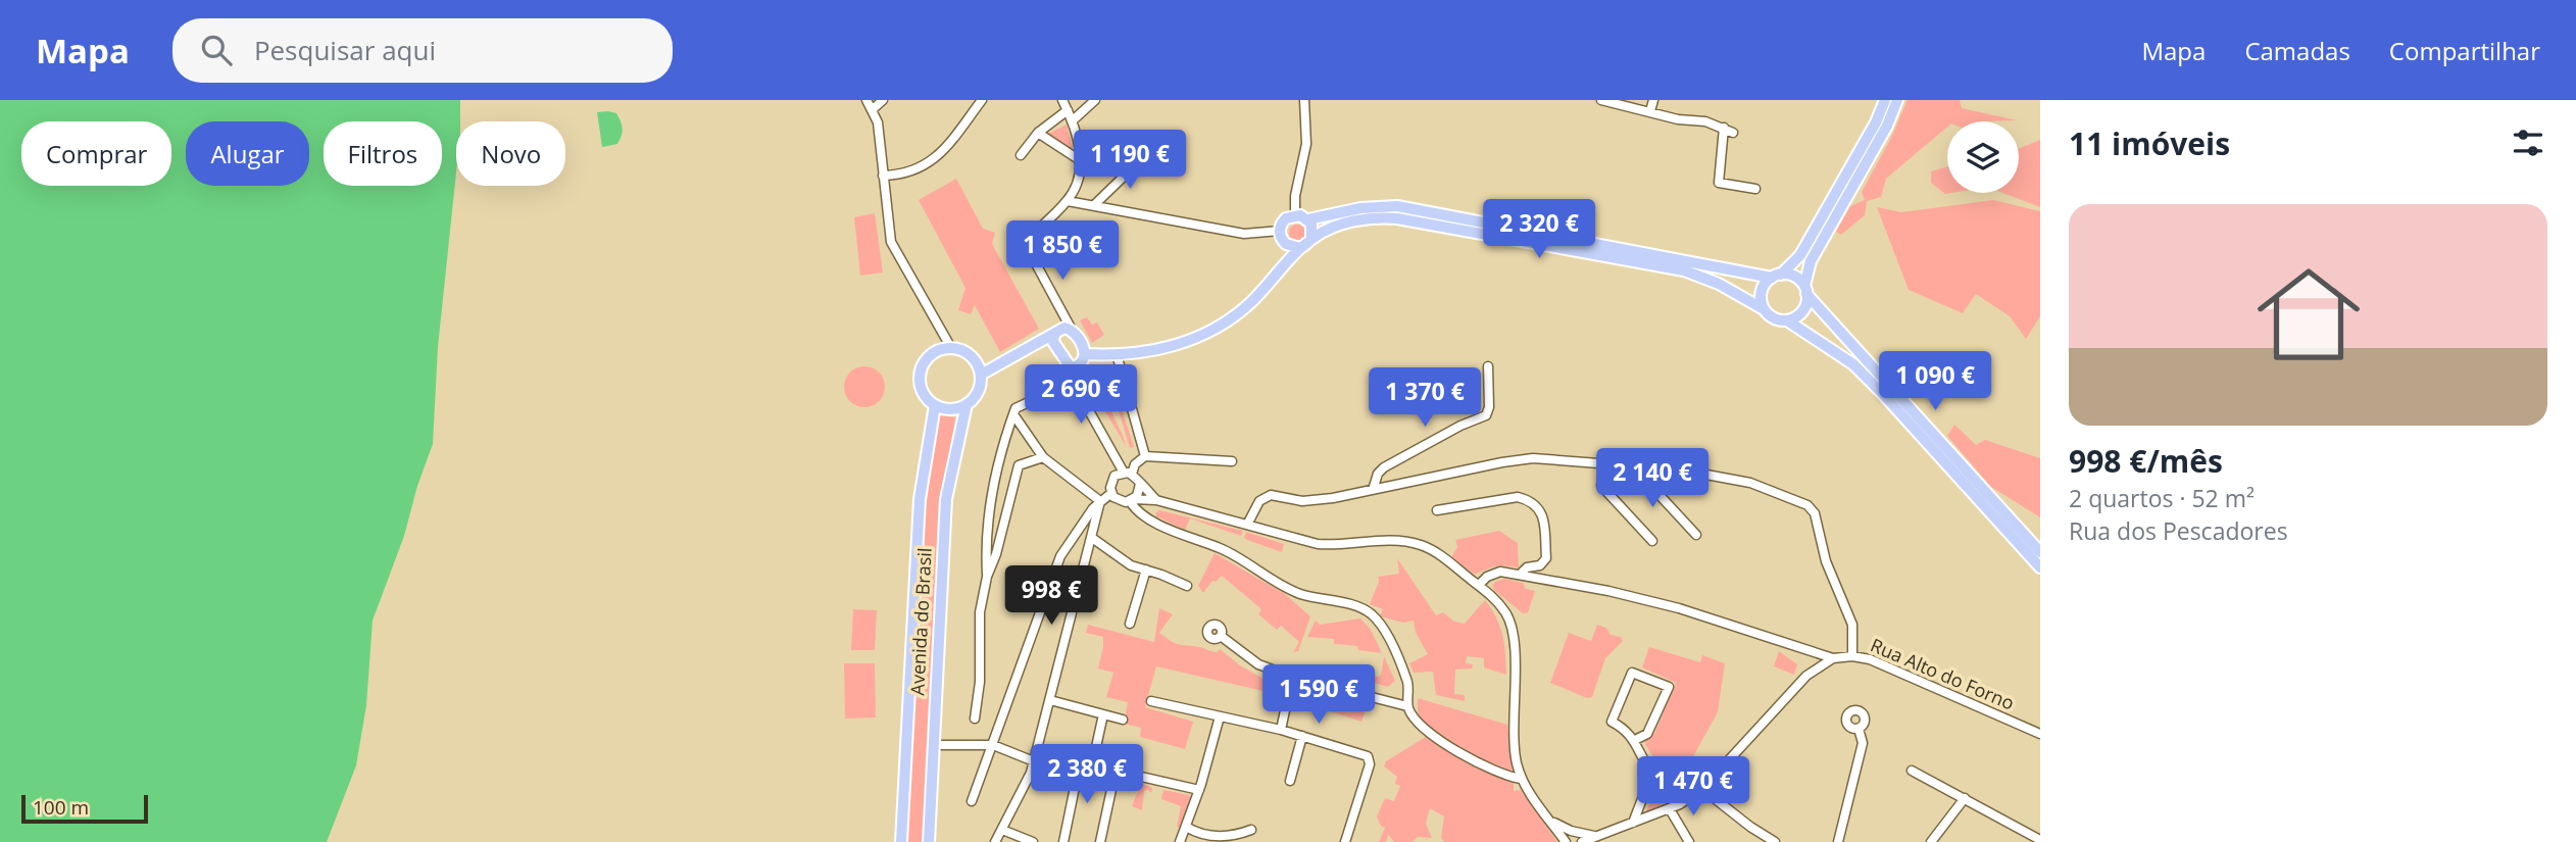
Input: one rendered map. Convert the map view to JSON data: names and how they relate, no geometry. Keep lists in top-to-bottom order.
{
  "streets": {
    "main road": ["Avenida do Brasil"],
    "street": ["Rua Alto do Forno"]
  },
  "scale_bar": "100 m",
  "page": {
    "header": "Mapa",
    "search": "Pesquisar aqui",
    "nav": ["Mapa", "Camadas", "Compartilhar"],
    "heading": "11 imóveis",
    "chip": [
      "Comprar",
      "Alugar",
      "Filtros",
      "Novo"
    ],
    "price": [
      "1 190 €",
      "2 320 €",
      "1 850 €",
      "1 090 €",
      "2 690 €",
      "1 370 €",
      "2 140 €",
      "998 €",
      "1 590 €",
      "2 380 €",
      "1 470 €"
    ],
    "list": [
      {
        "name": "998 €/mês",
        "note": "2 quartos · 52 m² · Rua dos Pescadores"
      }
    ],
    "scale": "100 m"
  }
}
